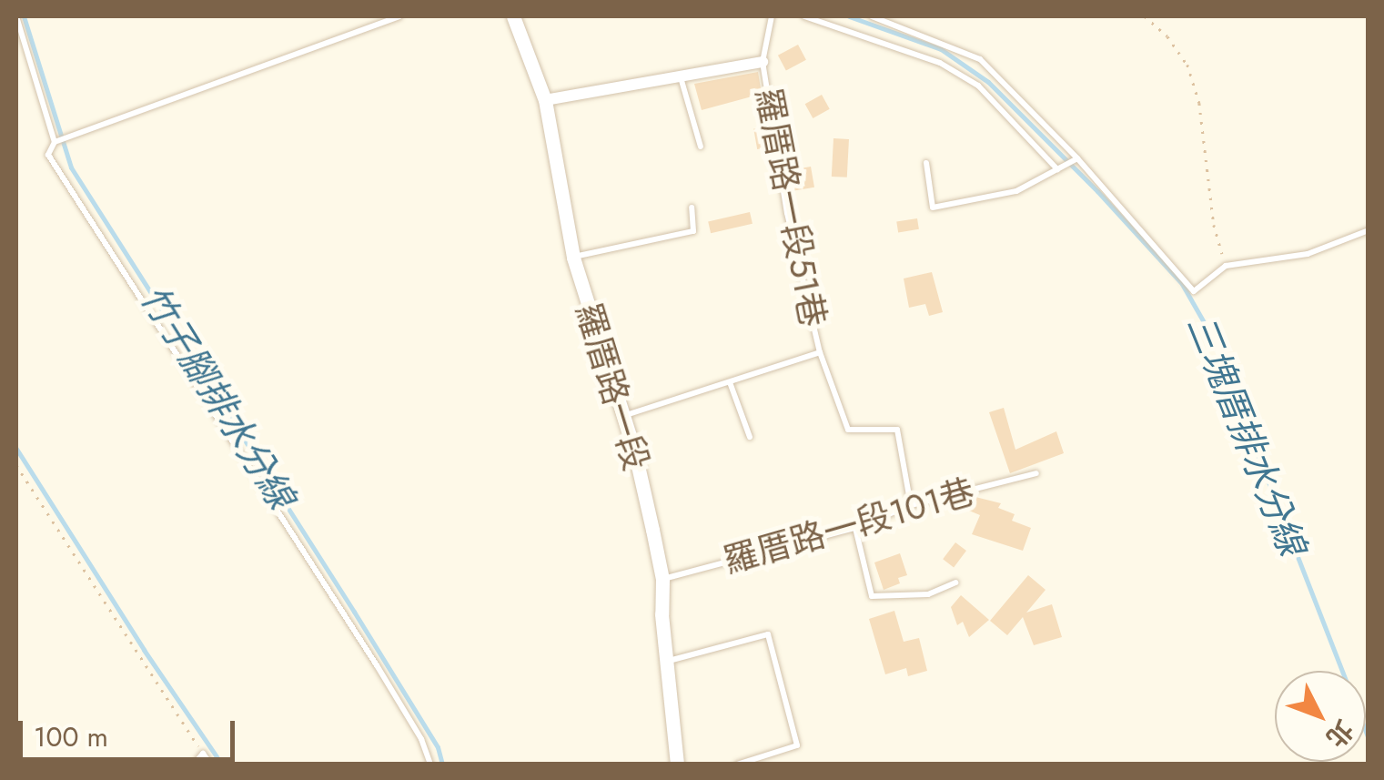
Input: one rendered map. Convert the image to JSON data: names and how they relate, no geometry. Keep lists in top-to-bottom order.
{
  "streets": {
    "street": ["羅厝路一段51巷", "羅厝路一段"],
    "lane": ["羅厝路一段101巷"]
  },
  "crossings": [
    ["羅厝路一段51巷", "羅厝路一段"],
    ["羅厝路一段51巷", "羅厝路一段101巷"],
    ["羅厝路一段", "羅厝路一段101巷"]
  ],
  "water": ["竹子腳排水分線", "三塊厝排水分線"],
  "scale_bar": "100 m",
  "north": "bottom right"
}
